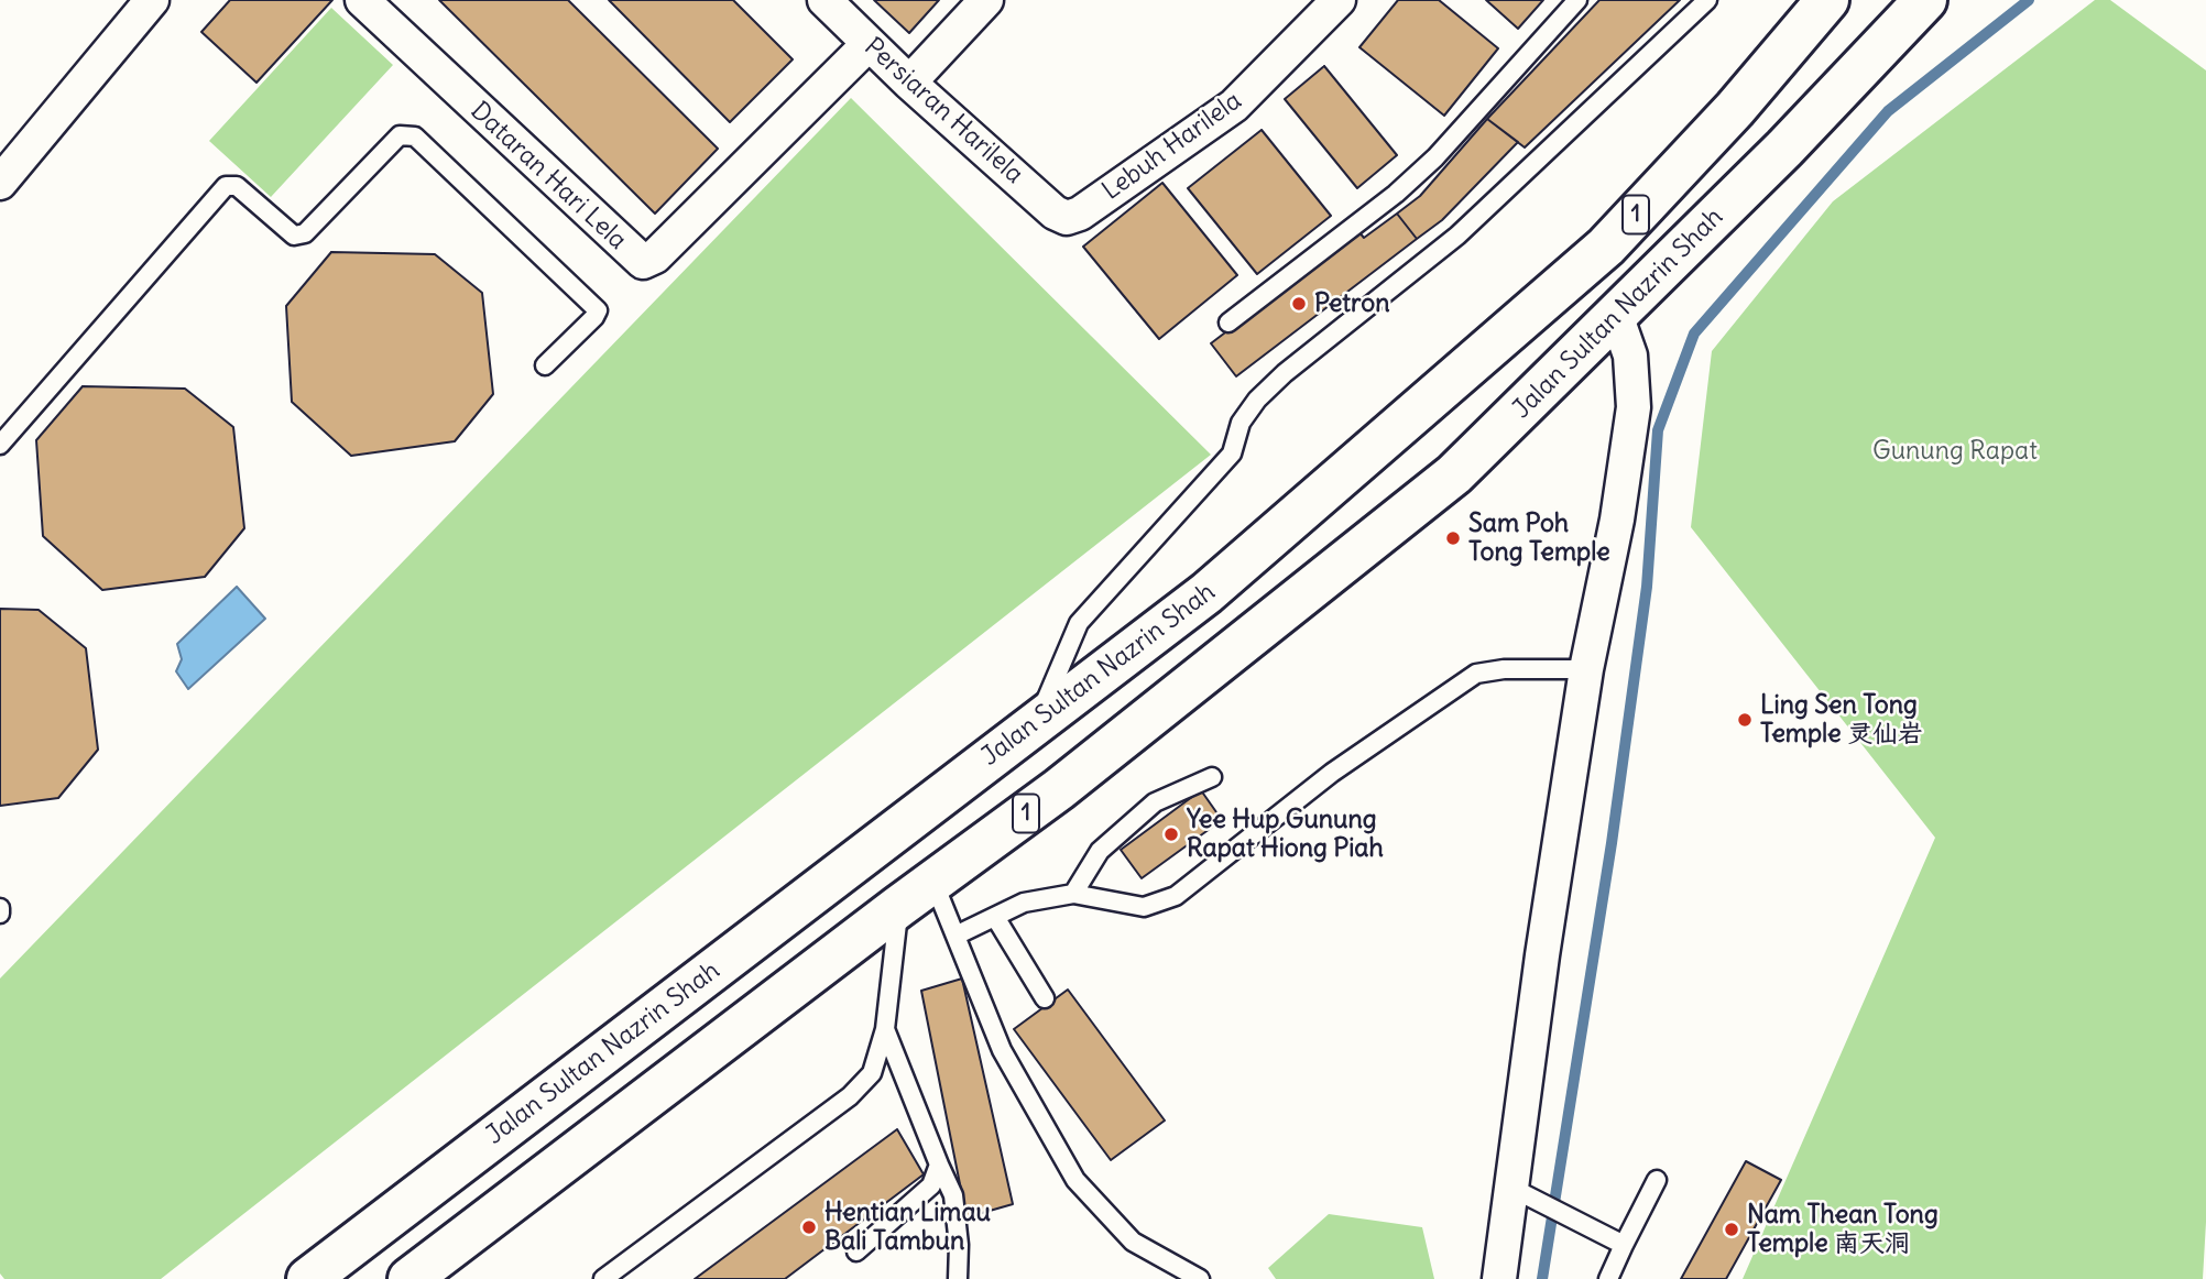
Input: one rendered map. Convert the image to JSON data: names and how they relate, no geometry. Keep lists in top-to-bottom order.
{
  "streets": {
    "highway": ["1", "Jalan Sultan Nazrin Shah"],
    "street": ["Persiaran Harilela", "Lebuh Harilela", "Dataran Hari Lela"]
  },
  "crossings": [
    ["Persiaran Harilela", "Lebuh Harilela"],
    ["Persiaran Harilela", "Dataran Hari Lela"]
  ],
  "parks": ["Gunung Rapat"],
  "places": [
    "Petron",
    "Sam Poh Tong Temple",
    "Ling Sen Tong Temple 灵仙岩",
    "Yee Hup Gunung Rapat Hiong Piah",
    "Hentian Limau Bali Tambun",
    "Nam Thean Tong Temple 南天洞"
  ]
}
